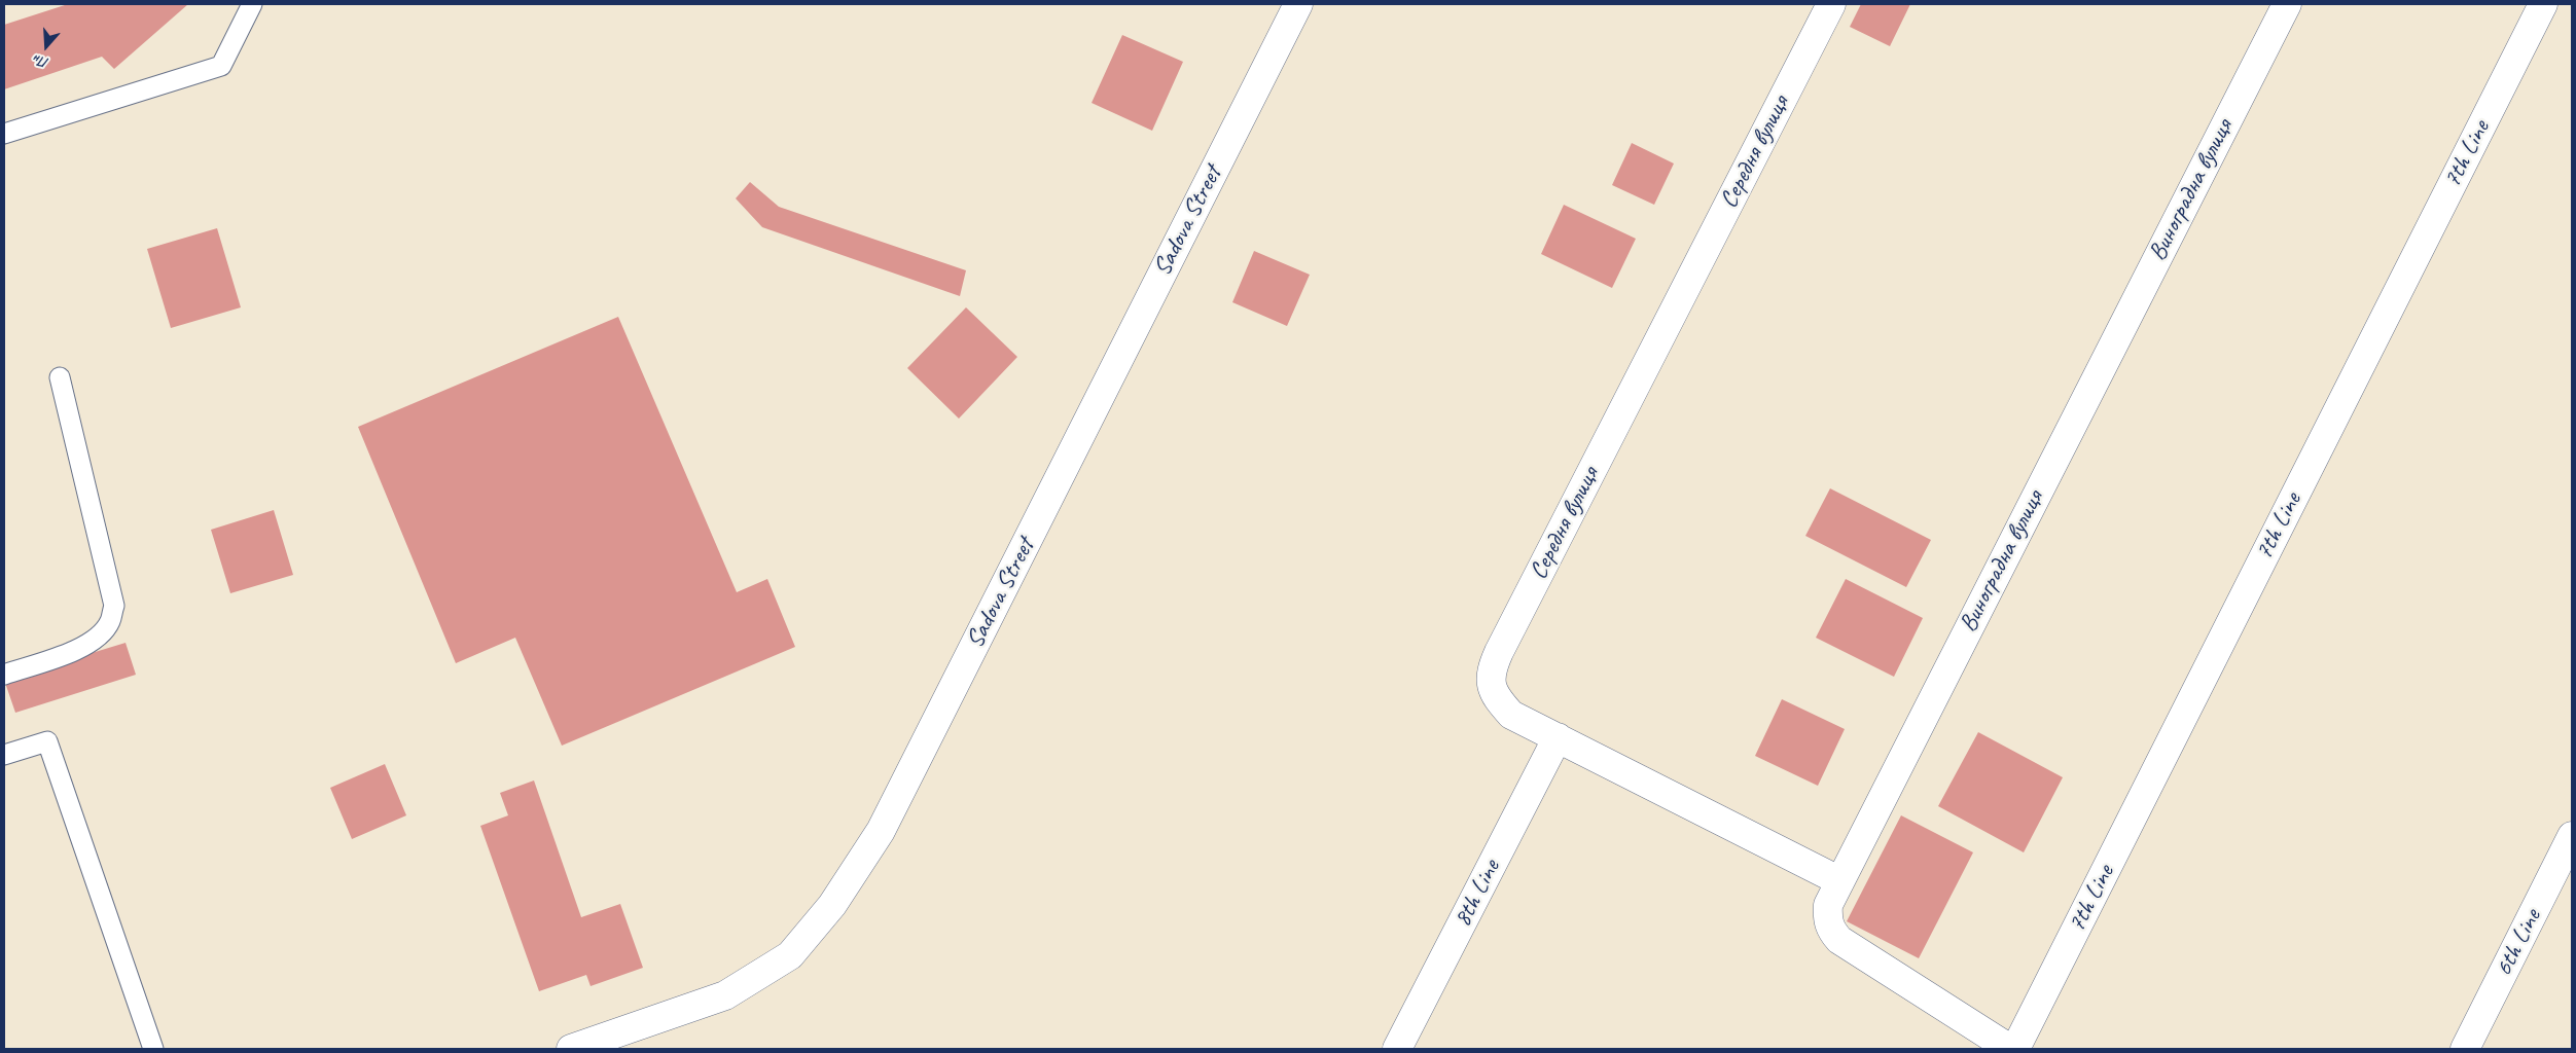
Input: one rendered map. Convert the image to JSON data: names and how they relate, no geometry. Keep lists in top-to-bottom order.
{
  "streets": {
    "street": [
      "Середня вулиця",
      "7th Line",
      "Виноградна вулиця",
      "Sadova Street",
      "8th Line",
      "6th Line"
    ]
  },
  "crossings": [
    ["Середня вулиця", "Виноградна вулиця"],
    ["Середня вулиця", "8th Line"]
  ],
  "north": "bottom"
}
